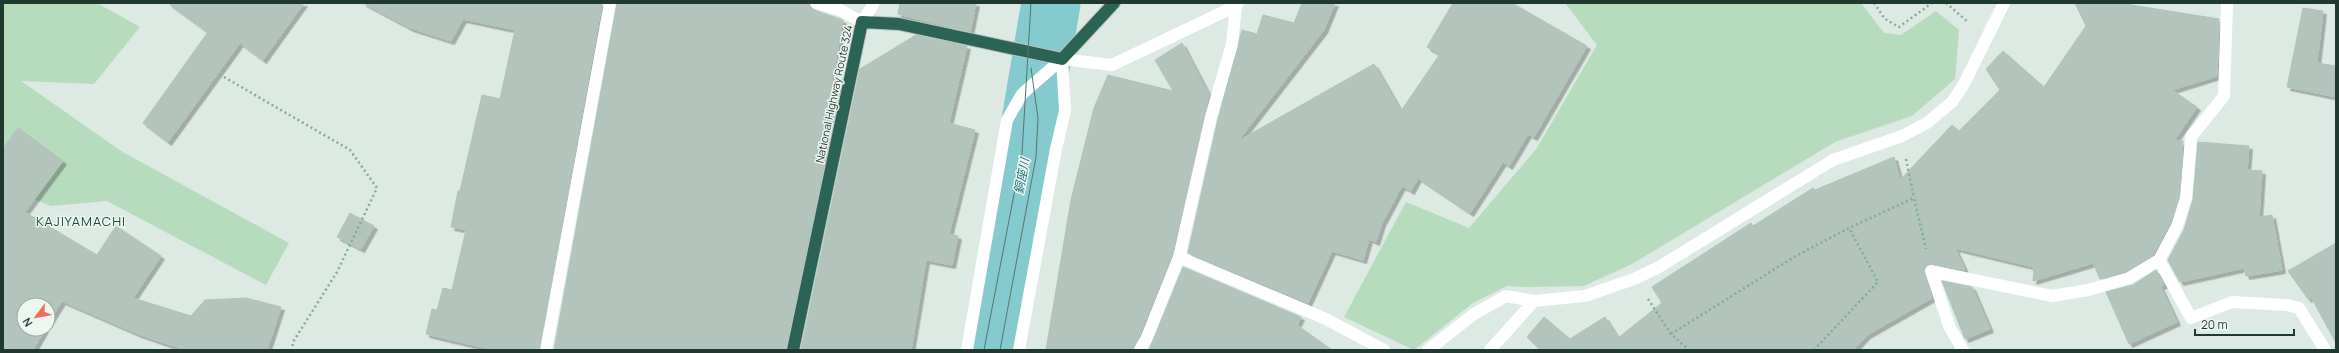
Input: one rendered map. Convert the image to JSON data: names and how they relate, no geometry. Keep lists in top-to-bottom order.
{
  "streets": {
    "highway": ["National Highway Route 324"]
  },
  "districts": ["KAJIYAMACHI"],
  "water": ["銅座川"],
  "scale_bar": "20 m",
  "north": "bottom left"
}
